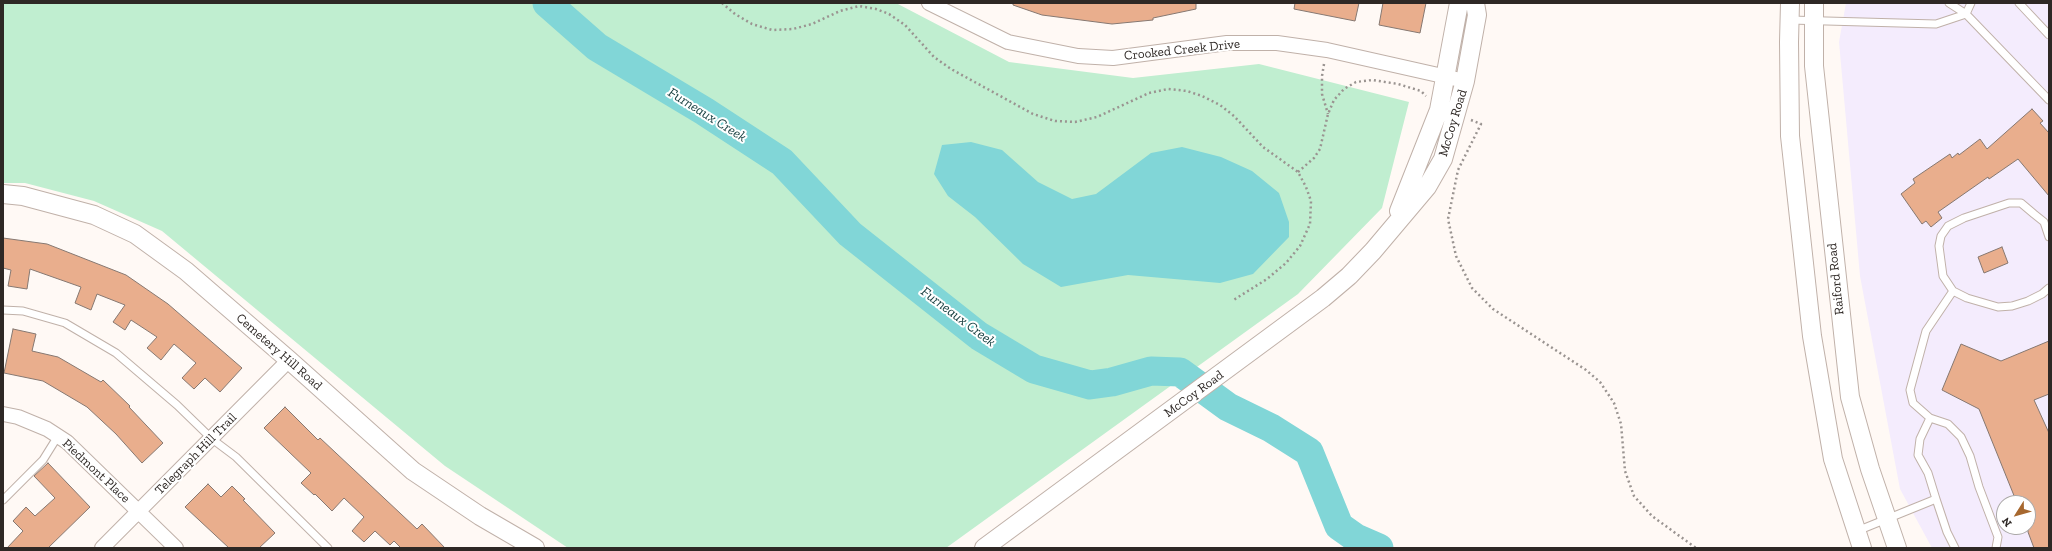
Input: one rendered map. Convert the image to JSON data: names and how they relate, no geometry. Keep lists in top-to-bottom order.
{
  "streets": {
    "street": [
      "Crooked Creek Drive",
      "McCoy Road",
      "Raiford Road",
      "Cemetery Hill Road",
      "Telegraph Hill Trail",
      "Piedmont Place"
    ]
  },
  "crossings": [
    ["Crooked Creek Drive", "McCoy Road"],
    ["Cemetery Hill Road", "Telegraph Hill Trail"],
    ["Telegraph Hill Trail", "Piedmont Place"]
  ],
  "water": ["Furneaux Creek"],
  "north": "bottom left"
}
